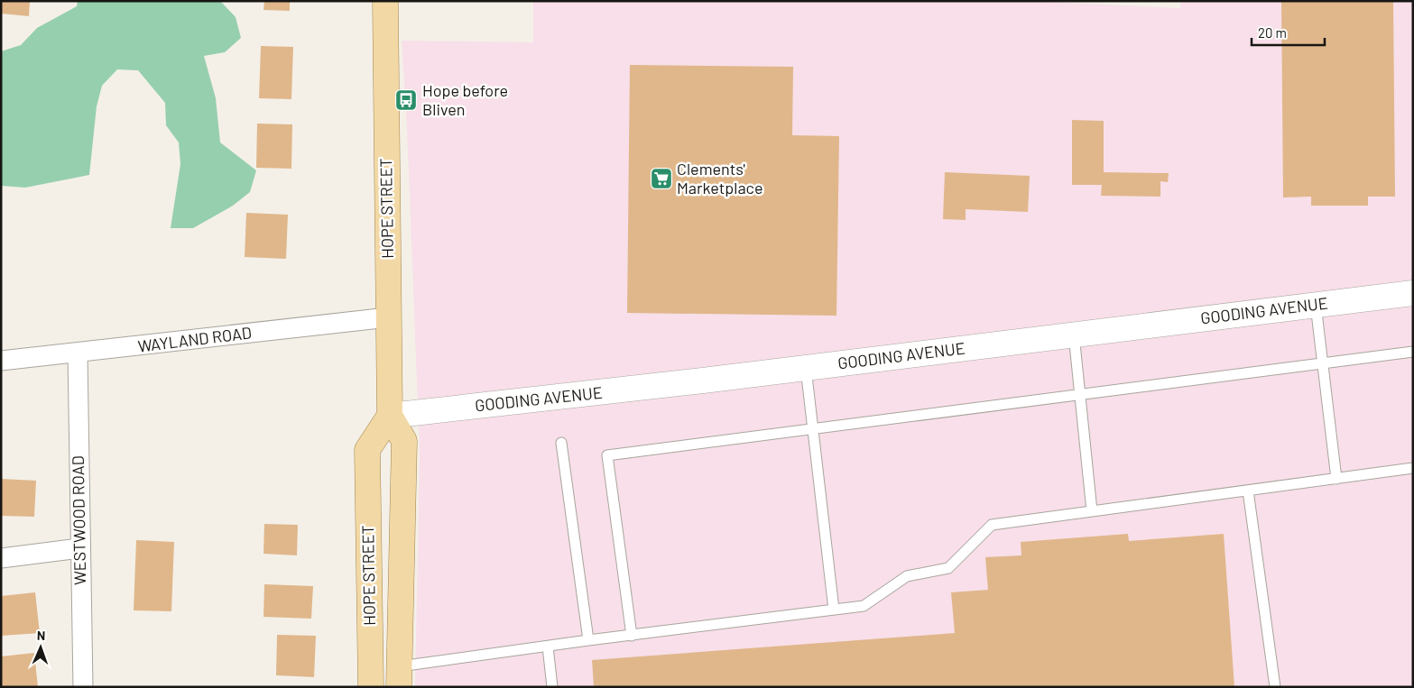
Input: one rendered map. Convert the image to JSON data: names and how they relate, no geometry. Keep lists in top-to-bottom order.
{
  "streets": {
    "main road": ["HOPE STREET", "GOODING AVENUE"],
    "street": ["WAYLAND ROAD", "WESTWOOD ROAD"]
  },
  "crossings": [
    ["HOPE STREET", "GOODING AVENUE"],
    ["HOPE STREET", "WAYLAND ROAD"],
    ["WAYLAND ROAD", "WESTWOOD ROAD"]
  ],
  "places": {
    "bus stop": ["Hope before Bliven"],
    "supermarket": ["Clements' Marketplace"]
  },
  "scale_bar": "20 m",
  "north": "top"
}
